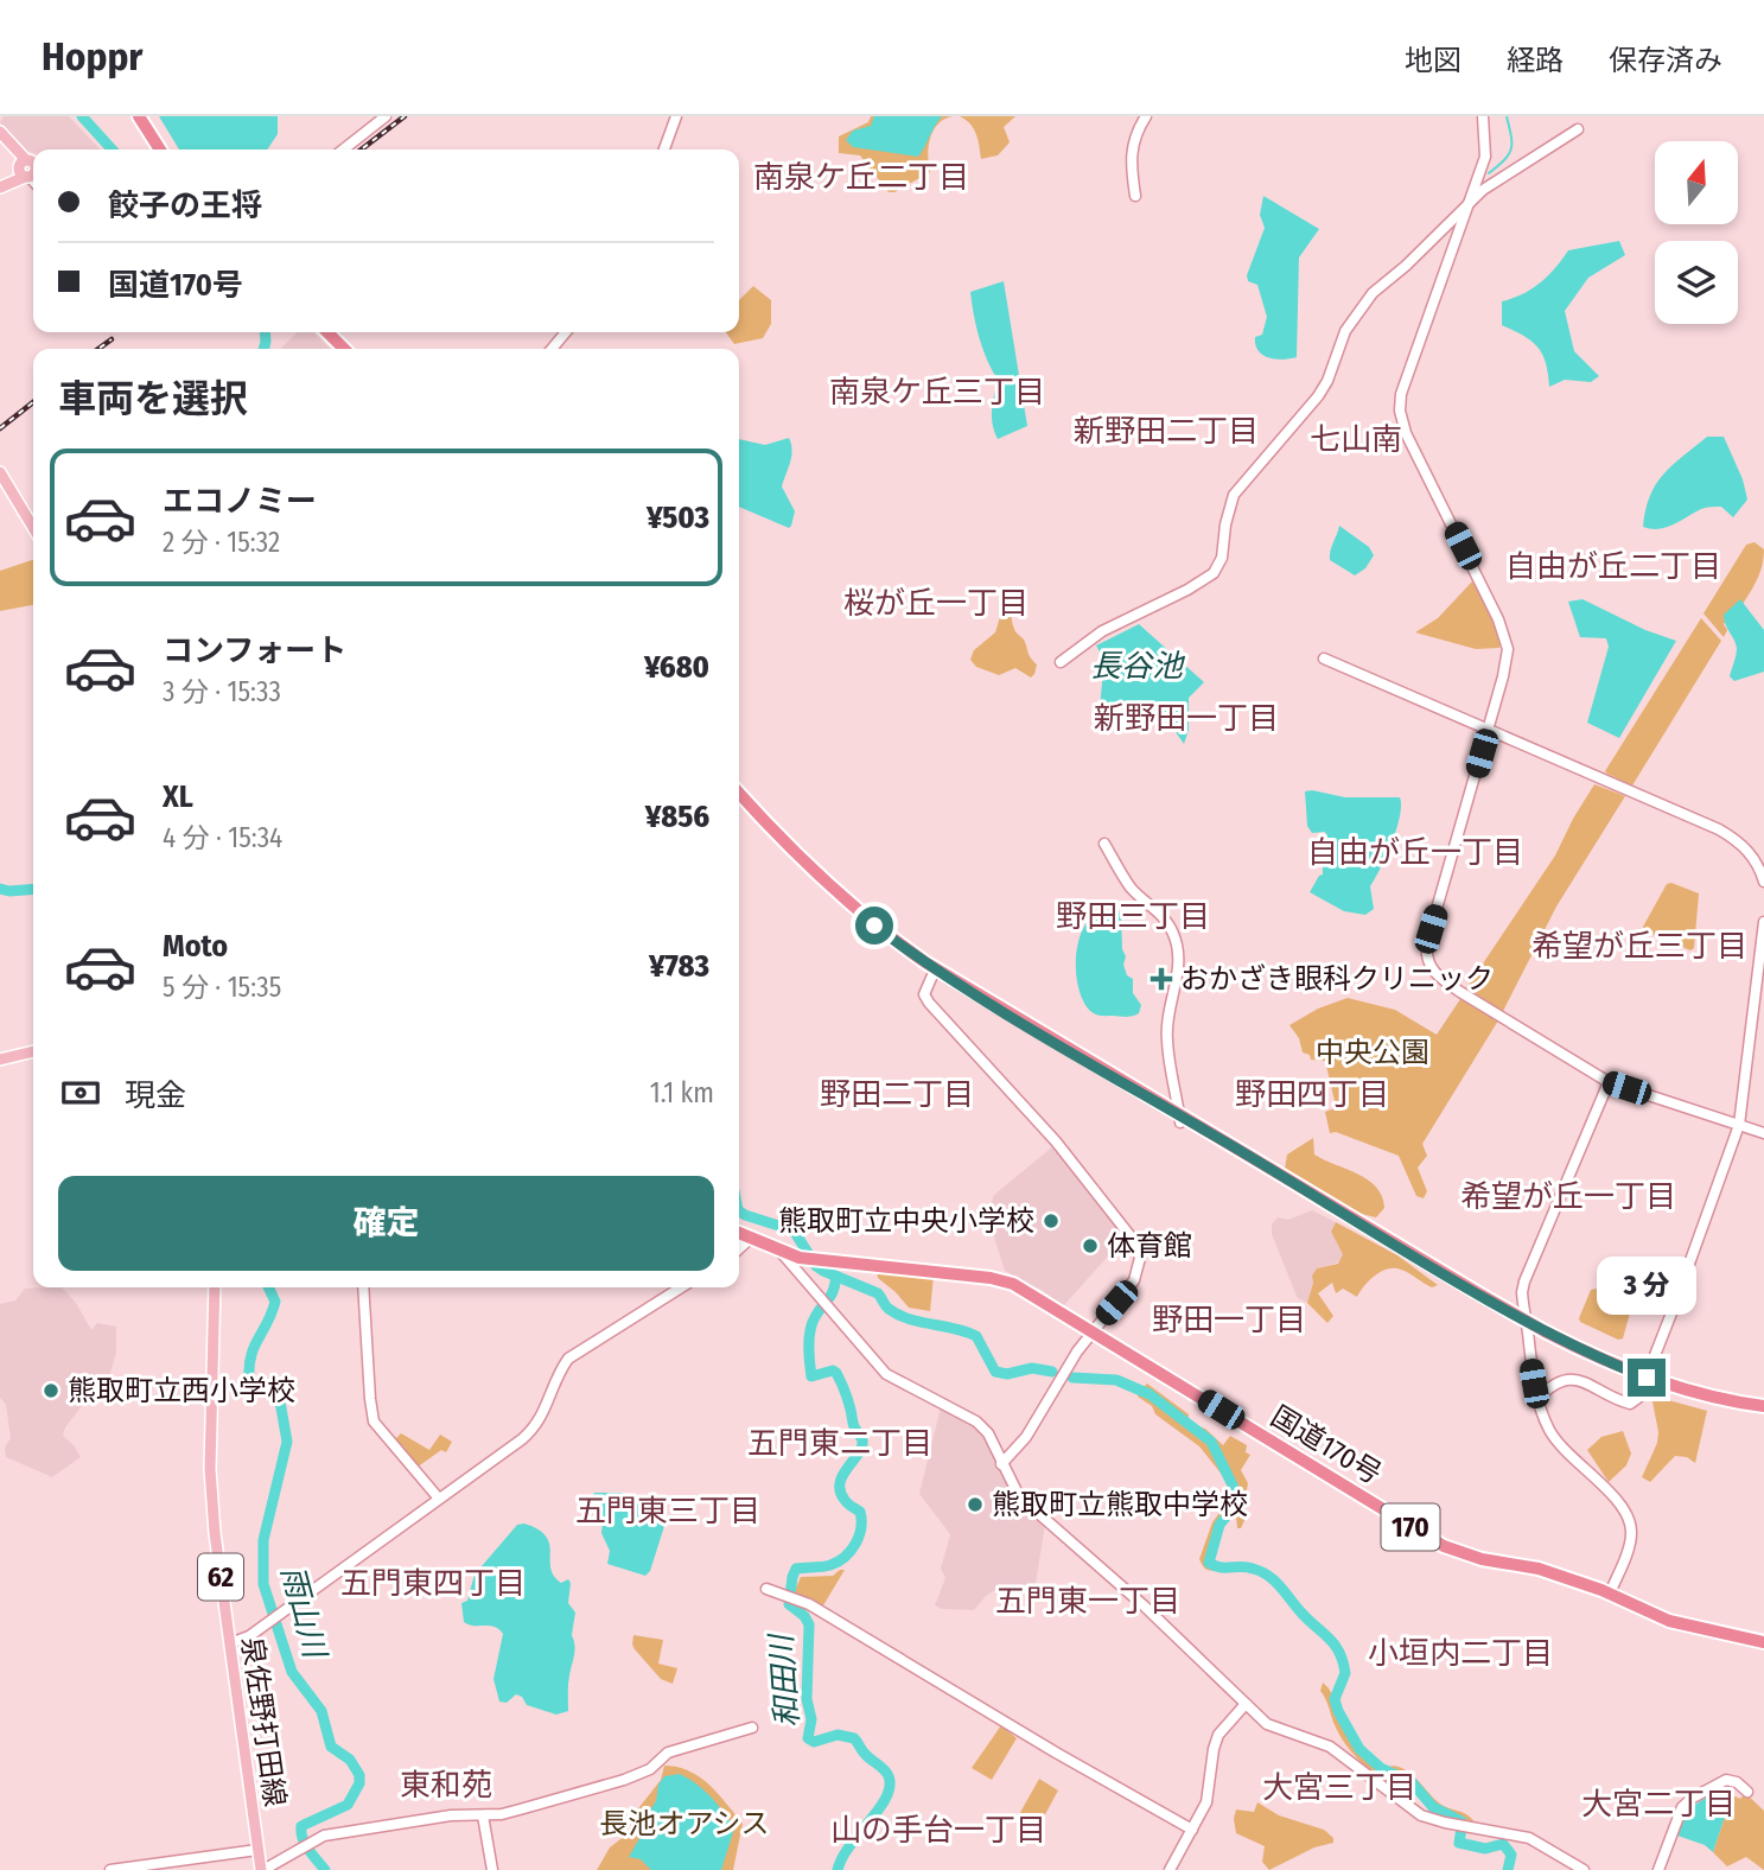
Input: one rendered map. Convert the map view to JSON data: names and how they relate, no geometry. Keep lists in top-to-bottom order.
{
  "streets": {
    "highway": ["国道170号", "170"],
    "main road": ["62", "泉佐野打田線"]
  },
  "districts": [
    "南泉ケ丘二丁目",
    "南泉ケ丘三丁目",
    "新野田二丁目",
    "七山南",
    "自由が丘二丁目",
    "桜が丘一丁目",
    "新野田一丁目",
    "自由が丘一丁目",
    "野田三丁目",
    "希望が丘三丁目",
    "野田二丁目",
    "野田四丁目",
    "希望が丘一丁目",
    "野田一丁目",
    "五門東二丁目",
    "五門東三丁目",
    "五門東四丁目",
    "五門東一丁目",
    "小垣内二丁目",
    "東和苑",
    "大宮三丁目",
    "大宮二丁目",
    "山の手台一丁目"
  ],
  "water": ["長谷池", "雨山川", "和田川"],
  "parks": ["中央公園", "長池オアシス"],
  "places": {
    "health": ["おかざき眼科クリニック"],
    "other": [
      "熊取町立中央小学校",
      "体育館",
      "熊取町立西小学校",
      "熊取町立熊取中学校"
    ]
  },
  "north": "top",
  "page": {
    "header": "Hoppr",
    "nav": ["地図", "経路", "保存済み"],
    "banner": ["餃子の王将", "国道170号"],
    "heading": "車両を選択",
    "list": [
      {
        "name": "エコノミー",
        "note": "2 分 · 15:32",
        "value": "¥503"
      },
      {
        "name": "コンフォート",
        "note": "3 分 · 15:33",
        "value": "¥680"
      },
      {
        "name": "XL",
        "note": "4 分 · 15:34",
        "value": "¥856"
      },
      {
        "name": "Moto",
        "note": "5 分 · 15:35",
        "value": "¥783"
      }
    ],
    "pay": ["現金", "1.1 km"],
    "buttons": "確定",
    "bubble": "3 分"
  }
}
